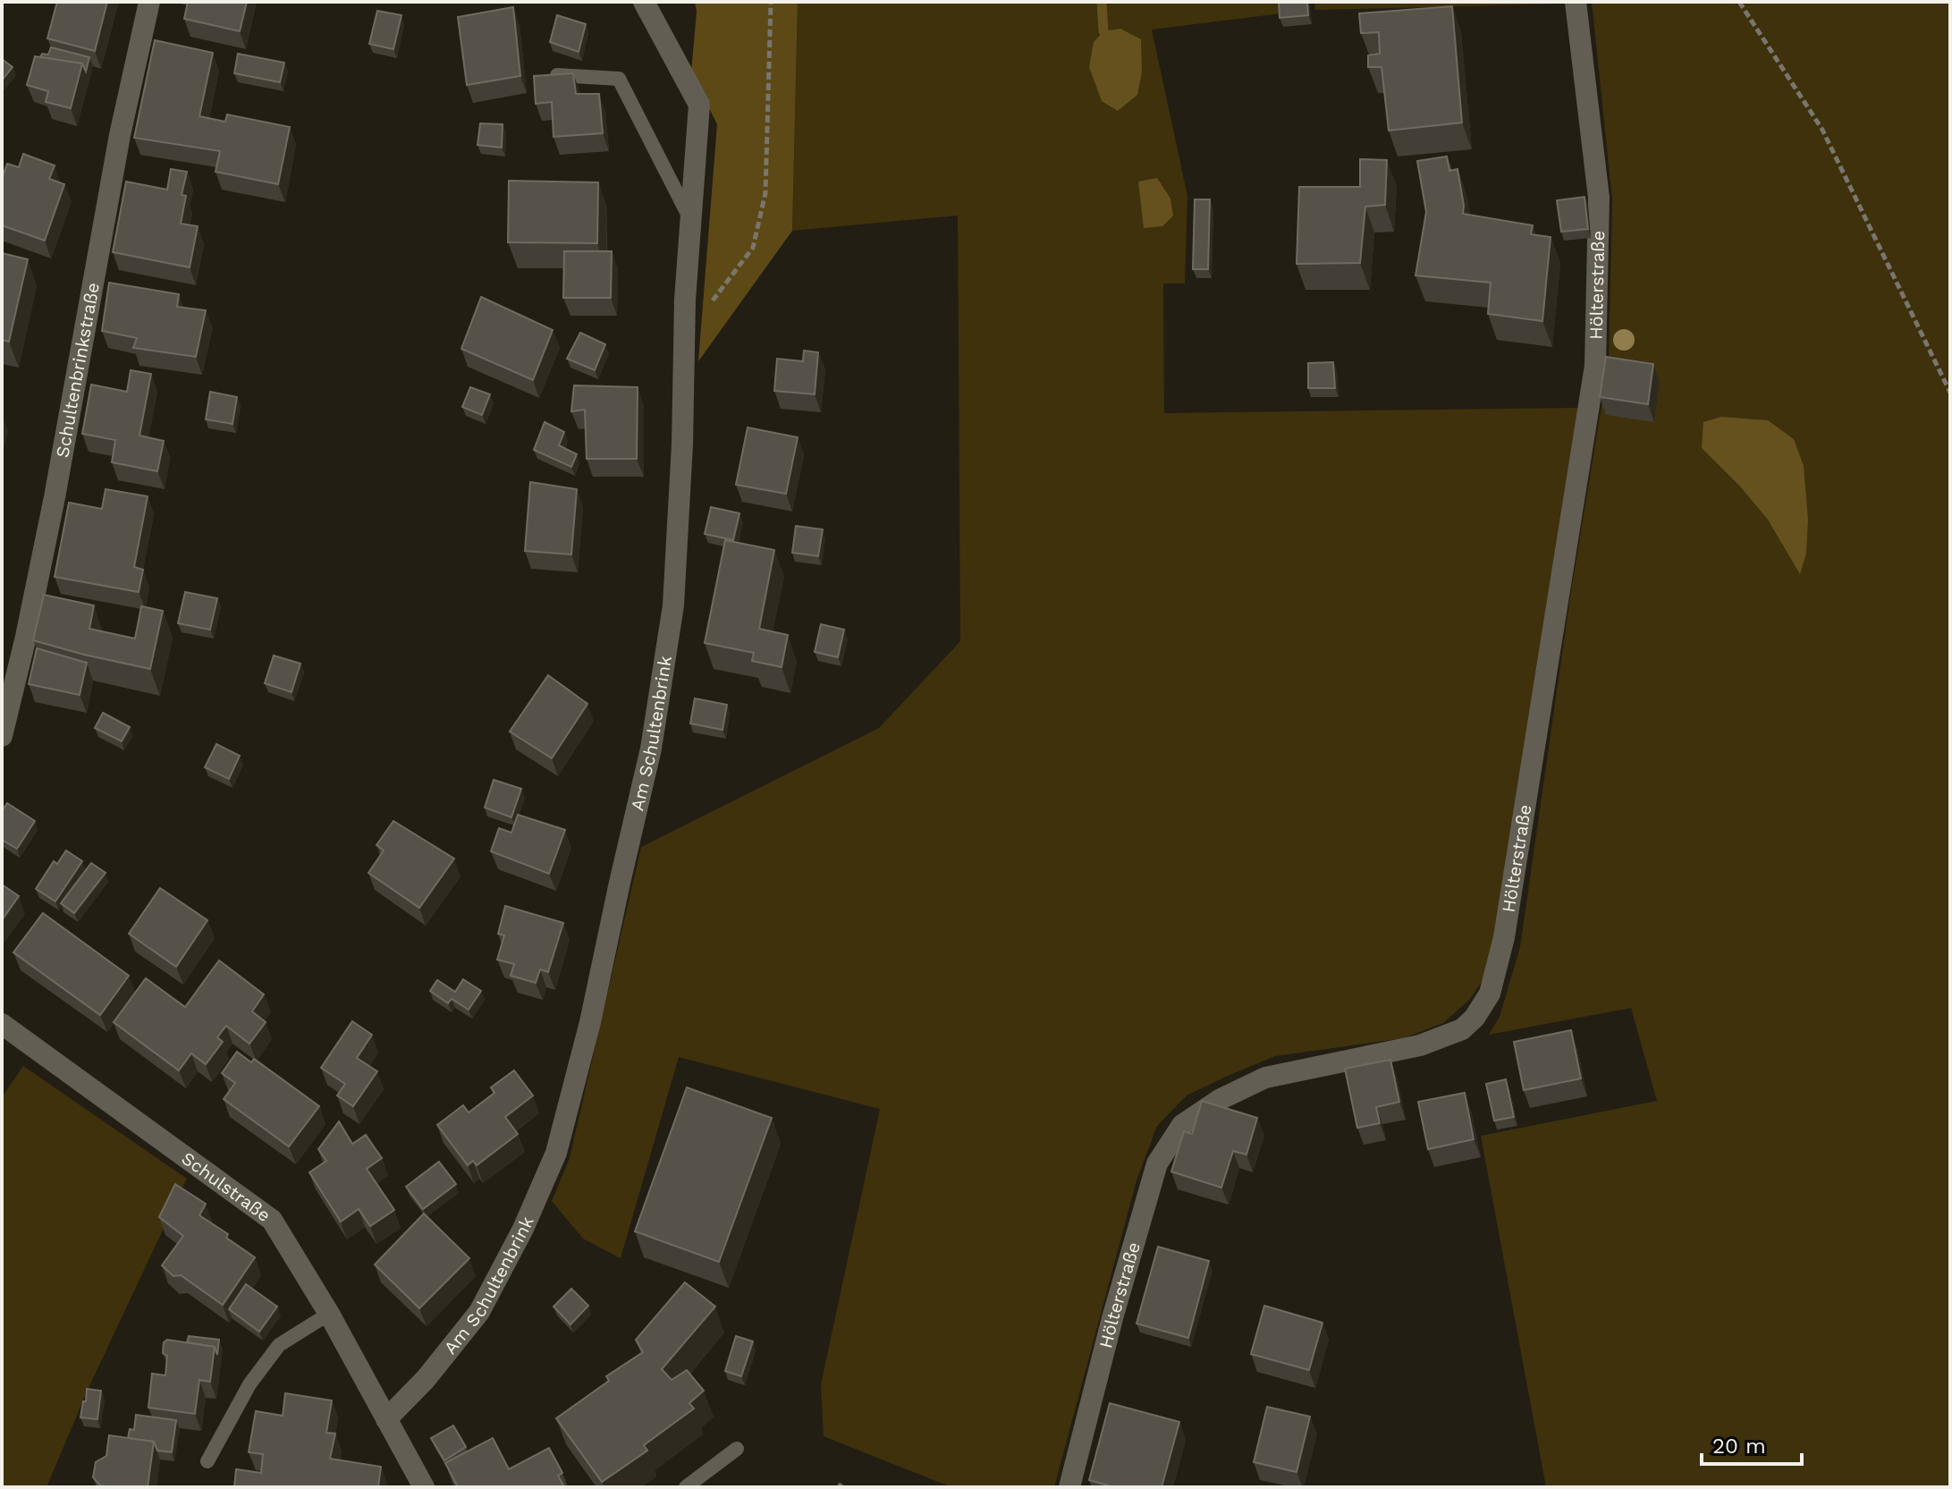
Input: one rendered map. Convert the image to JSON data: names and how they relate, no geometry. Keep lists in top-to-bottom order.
{
  "streets": {
    "street": [
      "Hölterstraße",
      "Schultenbrinkstraße",
      "Am Schultenbrink",
      "Schulstraße"
    ]
  },
  "crossings": [
    ["Am Schultenbrink", "Schulstraße"]
  ],
  "scale_bar": "20 m"
}
